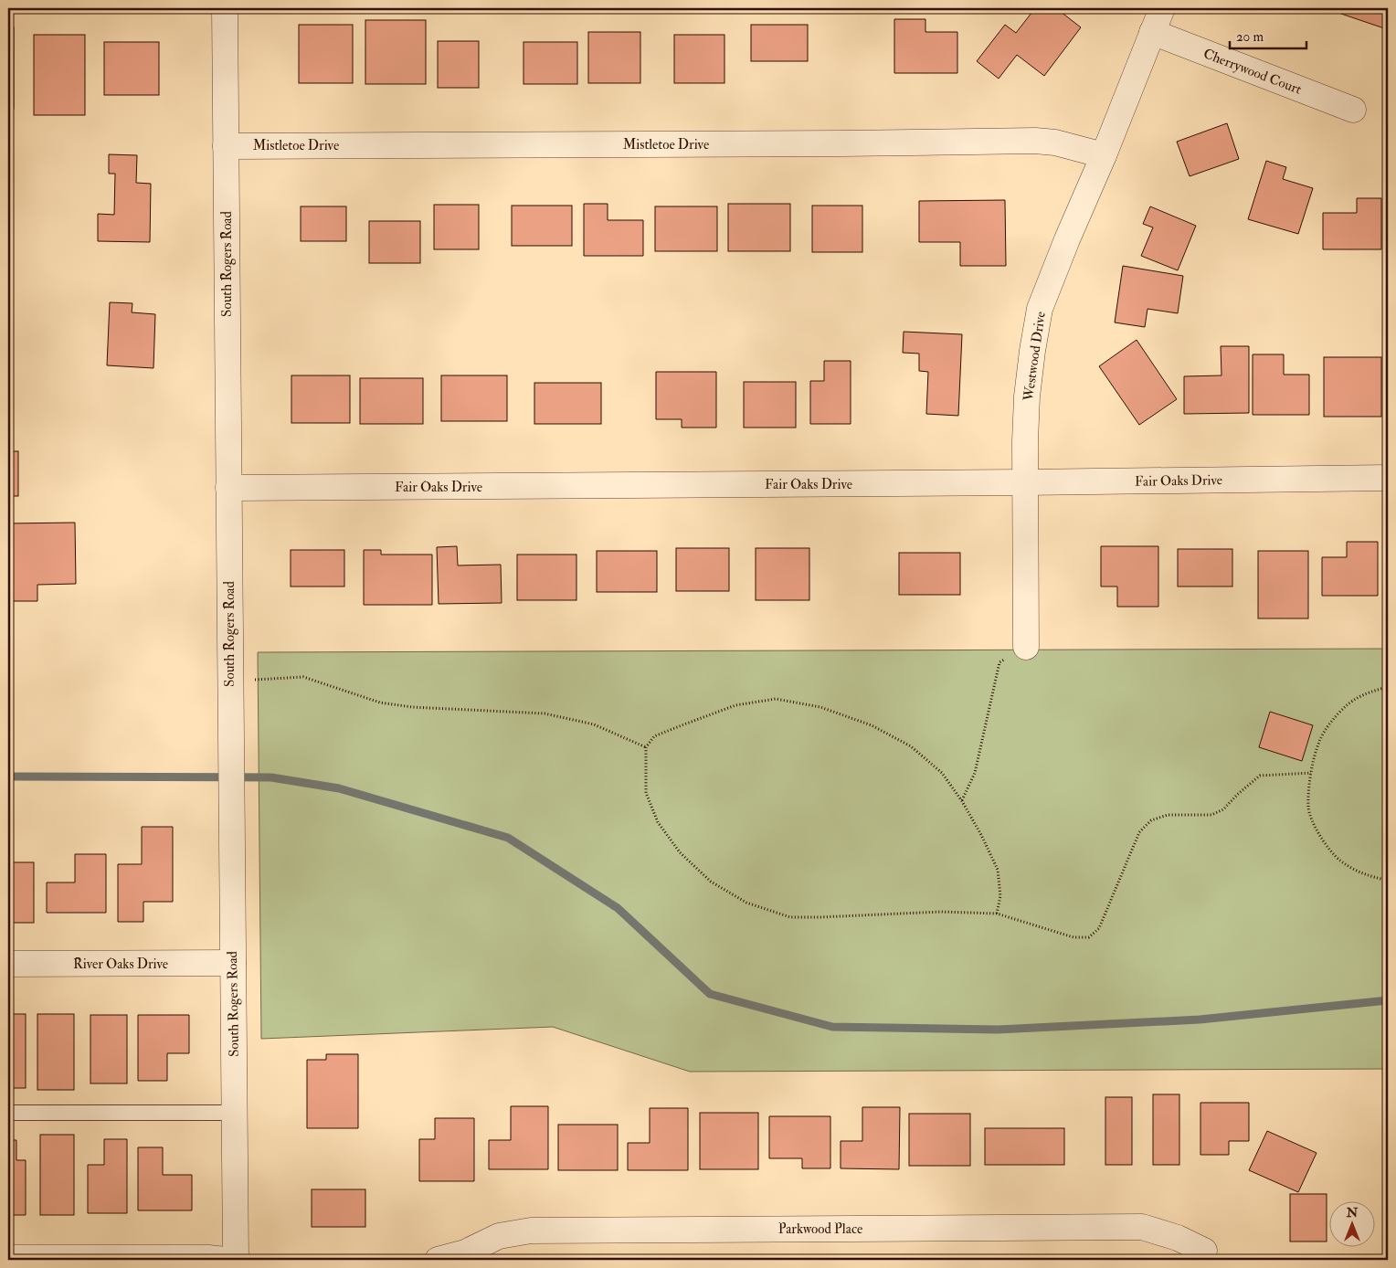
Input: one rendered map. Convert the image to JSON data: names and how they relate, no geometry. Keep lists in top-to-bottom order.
{
  "streets": {
    "street": [
      "Cherrywood Court",
      "Mistletoe Drive",
      "South Rogers Road",
      "Westwood Drive",
      "Fair Oaks Drive",
      "River Oaks Drive",
      "Parkwood Place"
    ]
  },
  "crossings": [
    ["Cherrywood Court", "Westwood Drive"],
    ["Mistletoe Drive", "South Rogers Road"],
    ["Mistletoe Drive", "Westwood Drive"],
    ["South Rogers Road", "Fair Oaks Drive"],
    ["South Rogers Road", "River Oaks Drive"],
    ["Westwood Drive", "Fair Oaks Drive"]
  ],
  "scale_bar": "20 m",
  "north": "top"
}
